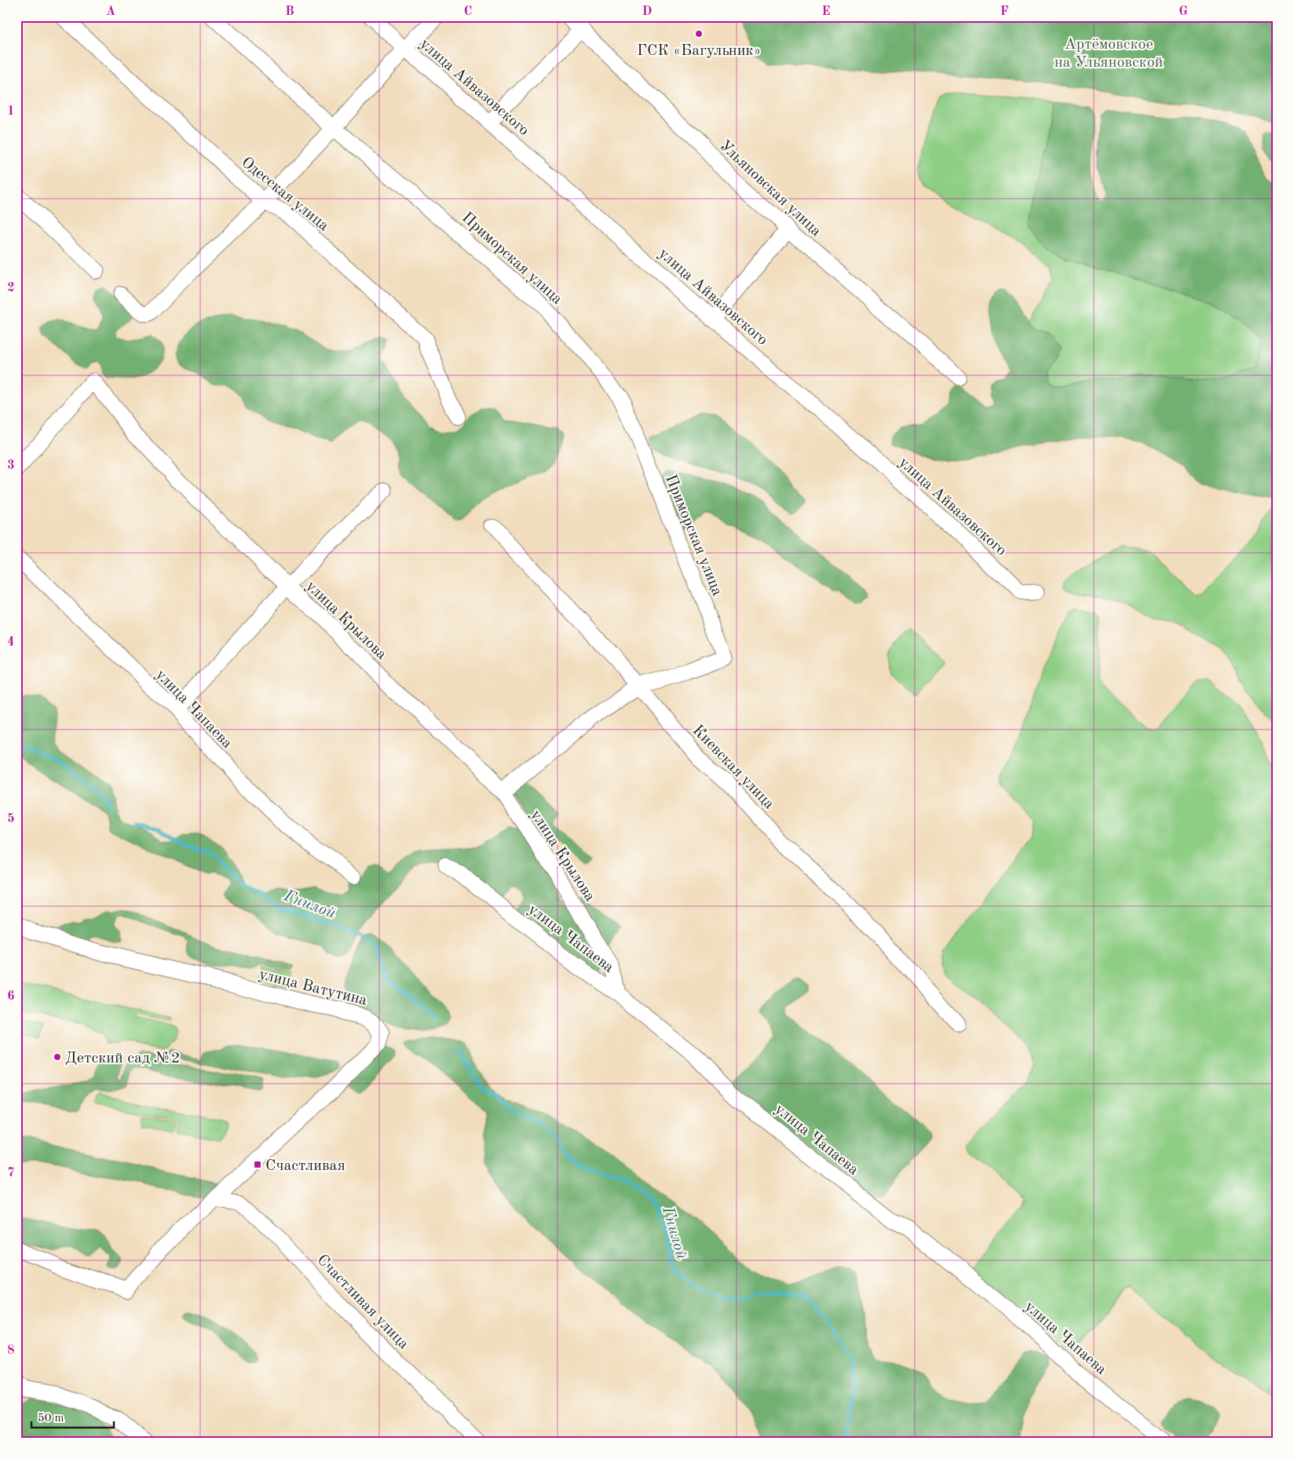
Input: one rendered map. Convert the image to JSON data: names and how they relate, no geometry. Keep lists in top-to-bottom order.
{
  "streets": {
    "street": [
      "улица Айвазовского",
      "Ульяновская улица",
      "Одесская улица",
      "Приморская улица",
      "улица Крылова",
      "улица Чапаева",
      "Киевская улица",
      "улица Ватутина",
      "Счастливая улица"
    ]
  },
  "crossings": [
    ["Приморская улица", "Киевская улица"],
    ["улица Крылова", "улица Чапаева"],
    ["улица Ватутина", "Счастливая улица"]
  ],
  "water": ["Гнилой"],
  "parks": ["Артёмовское на Ульяновской"],
  "places": {
    "other": ["ГСК «Багульник»", "Детский сад №2"],
    "transit": ["Счастливая"]
  },
  "scale_bar": "50 m",
  "grid": {
    "columns": [
      "A",
      "B",
      "C",
      "D",
      "E",
      "F",
      "G"
    ],
    "rows": [
      "1",
      "2",
      "3",
      "4",
      "5",
      "6",
      "7",
      "8"
    ]
  }
}
